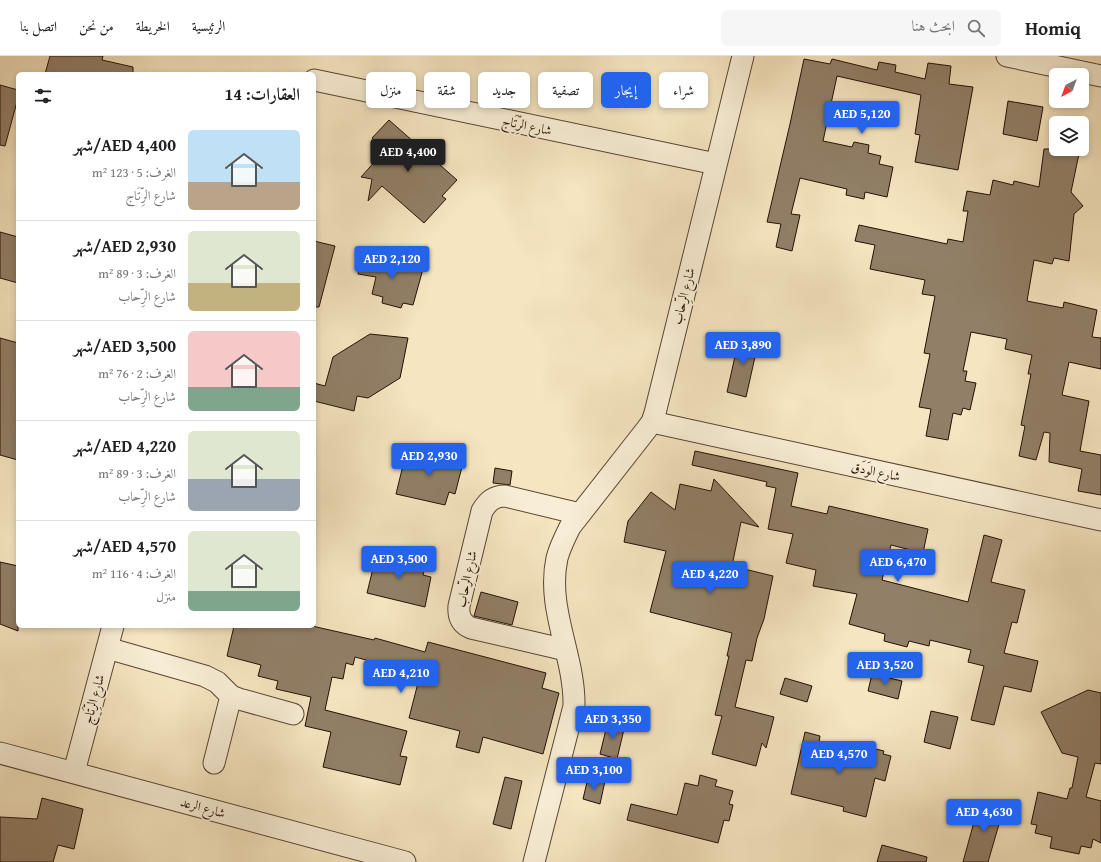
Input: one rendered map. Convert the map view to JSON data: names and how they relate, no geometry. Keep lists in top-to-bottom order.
{
  "streets": {
    "street": [
      "شارع الرِّتَاج",
      "شارع الرِّحاب",
      "شارع الوَدَق",
      "شارع الرعد"
    ]
  },
  "crossings": [
    ["شارع الرِّتَاج", "شارع الرِّحاب"],
    ["شارع الرِّتَاج", "شارع الرعد"],
    ["شارع الرِّحاب", "شارع الوَدَق"]
  ],
  "north": "bottom left",
  "page": {
    "header": "Homiq",
    "search": "ابحث هنا",
    "nav": [
      "الرئيسية",
      "الخريطة",
      "من نحن",
      "اتصل بنا"
    ],
    "chip": [
      "شراء",
      "إيجار",
      "تصفية",
      "جديد",
      "شقة",
      "منزل"
    ],
    "heading": "العقارات: 14",
    "price": [
      "AED 5,120",
      "AED 4,400",
      "AED 2,120",
      "AED 3,890",
      "AED 2,930",
      "AED 3,500",
      "AED 6,470",
      "AED 4,220",
      "AED 3,520",
      "AED 4,210",
      "AED 3,350",
      "AED 4,570",
      "AED 3,100",
      "AED 4,630"
    ],
    "list": [
      {
        "name": "AED 4,400/شهر",
        "note": "الغرف: 5 · 123 m² · شارع الرِّتَاج"
      },
      {
        "name": "AED 2,930/شهر",
        "note": "الغرف: 3 · 89 m² · شارع الرِّحاب"
      },
      {
        "name": "AED 3,500/شهر",
        "note": "الغرف: 2 · 76 m² · شارع الرِّحاب"
      },
      {
        "name": "AED 4,220/شهر",
        "note": "الغرف: 3 · 89 m² · شارع الرِّحاب"
      },
      {
        "name": "AED 4,570/شهر",
        "note": "الغرف: 4 · 116 m² · منزل"
      }
    ]
  }
}
